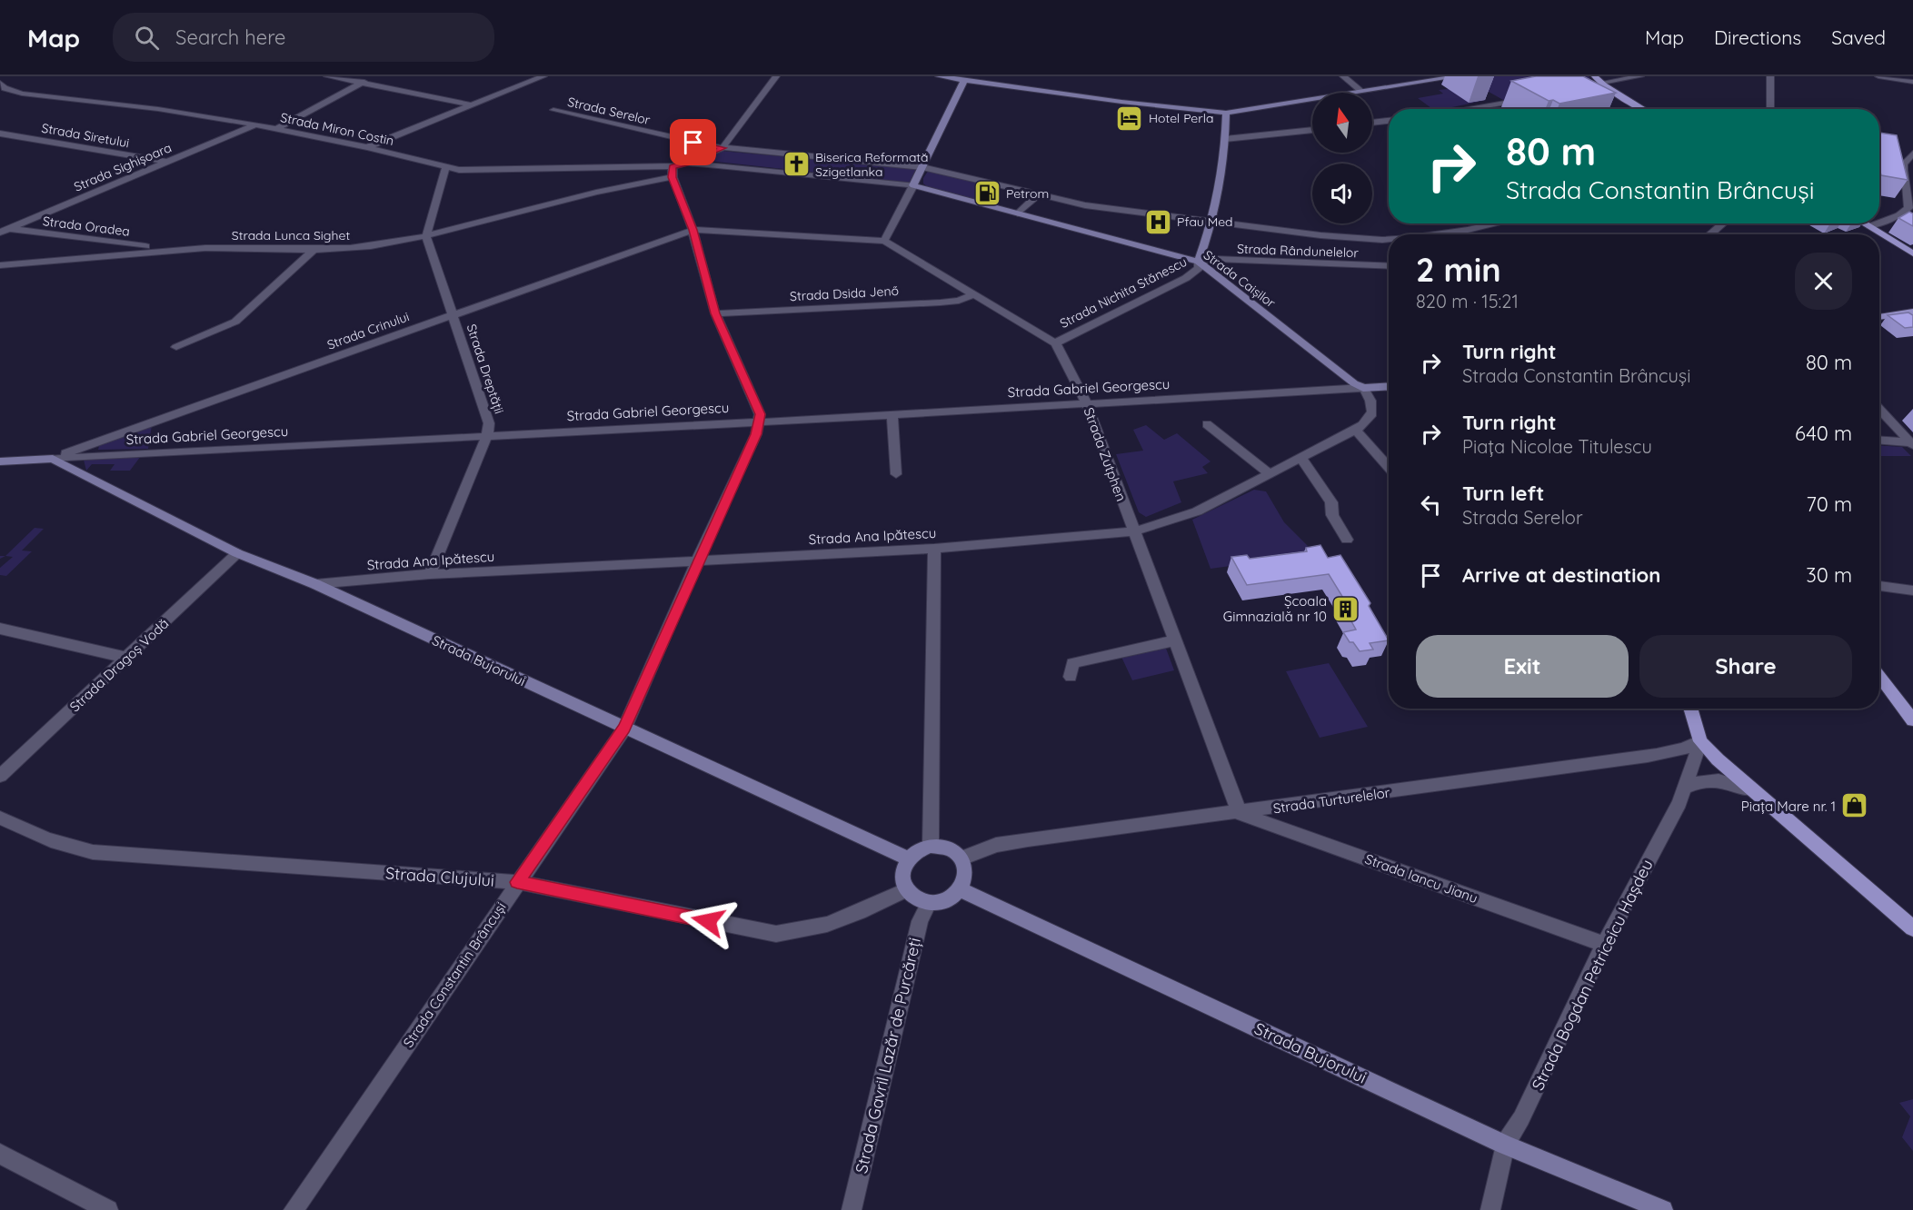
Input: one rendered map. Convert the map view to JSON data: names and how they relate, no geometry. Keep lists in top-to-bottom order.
{
  "streets": {
    "main road": ["Strada Caișilor", "Strada Gabriel Georgescu", "Strada Bujorului"],
    "street": [
      "Strada Serelor",
      "Strada Miron Costin",
      "Strada Siretului",
      "Strada Sighișoara",
      "Strada Oradea",
      "Strada Lunca Sighet",
      "Strada Rândunelelor",
      "Strada Nichita Stănescu",
      "Strada Dsida Jenő",
      "Strada Crinului",
      "Strada Dreptății",
      "Strada Zutphen",
      "Strada Ana Ipătescu",
      "Strada Dragoș Vodă",
      "Strada Turturelelor",
      "Strada Clujului",
      "Strada Iancu Jianu",
      "Strada Constantin Brâncuși",
      "Strada Bogdan Petriceicu Hașdeu",
      "Strada Gavril Lazăr de Purcăreți"
    ]
  },
  "crossings": [
    ["Strada Miron Costin", "Strada Sighișoara"],
    ["Strada Siretului", "Strada Sighișoara"],
    ["Strada Sighișoara", "Strada Oradea"],
    ["Strada Oradea", "Strada Lunca Sighet"],
    ["Strada Lunca Sighet", "Strada Dreptății"],
    ["Strada Rândunelelor", "Strada Caișilor"],
    ["Strada Rândunelelor", "Strada Nichita Stănescu"],
    ["Strada Caișilor", "Strada Nichita Stănescu"],
    ["Strada Caișilor", "Strada Gabriel Georgescu"],
    ["Strada Caișilor", "Strada Ana Ipătescu"],
    ["Strada Nichita Stănescu", "Strada Zutphen"],
    ["Strada Dsida Jenő", "Strada Zutphen"],
    ["Strada Crinului", "Strada Dreptății"],
    ["Strada Crinului", "Strada Gabriel Georgescu"],
    ["Strada Crinului", "Strada Zutphen"],
    ["Strada Crinului", "Strada Bujorului"],
    ["Strada Dreptății", "Strada Gabriel Georgescu"],
    ["Strada Dreptății", "Strada Ana Ipătescu"],
    ["Strada Gabriel Georgescu", "Strada Zutphen"],
    ["Strada Gabriel Georgescu", "Strada Ana Ipătescu"],
    ["Strada Gabriel Georgescu", "Strada Bujorului"],
    ["Strada Gabriel Georgescu", "Strada Constantin Brâncuși"],
    ["Strada Zutphen", "Strada Ana Ipătescu"],
    ["Strada Zutphen", "Strada Turturelelor"],
    ["Strada Zutphen", "Strada Iancu Jianu"],
    ["Strada Ana Ipătescu", "Strada Bujorului"],
    ["Strada Ana Ipătescu", "Strada Constantin Brâncuși"],
    ["Strada Bujorului", "Strada Dragoș Vodă"],
    ["Strada Bujorului", "Strada Turturelelor"],
    ["Strada Bujorului", "Strada Clujului"],
    ["Strada Bujorului", "Strada Constantin Brâncuși"],
    ["Strada Bujorului", "Strada Bogdan Petriceicu Hașdeu"],
    ["Strada Bujorului", "Strada Gavril Lazăr de Purcăreți"],
    ["Strada Turturelelor", "Strada Clujului"],
    ["Strada Turturelelor", "Strada Iancu Jianu"],
    ["Strada Turturelelor", "Strada Bogdan Petriceicu Hașdeu"],
    ["Strada Turturelelor", "Strada Gavril Lazăr de Purcăreți"],
    ["Strada Clujului", "Strada Constantin Brâncuși"],
    ["Strada Clujului", "Strada Gavril Lazăr de Purcăreți"],
    ["Strada Iancu Jianu", "Strada Bogdan Petriceicu Hașdeu"]
  ],
  "places": {
    "hotel": ["Hotel Perla"],
    "church": ["Biserica Reformată Szigetlanka"],
    "fuel station": ["Petrom"],
    "hospital": ["Pfau Med"],
    "building": ["Școala Gimnazială nr 10"],
    "shop": ["Piața Mare nr. 1"]
  },
  "north": "top",
  "page": {
    "header": "Map",
    "search": "Search here",
    "nav": ["Map", "Directions", "Saved"],
    "turn": ["80 m", "Strada Constantin Brâncuși"],
    "heading": ["2 min", "820 m · 15:21"],
    "list": [
      {
        "name": "Turn right",
        "note": "Strada Constantin Brâncuși",
        "value": "80 m"
      },
      {
        "name": "Turn right",
        "note": "Piața Nicolae Titulescu",
        "value": "640 m"
      },
      {
        "name": "Turn left",
        "note": "Strada Serelor",
        "value": "70 m"
      },
      {
        "name": "Arrive at destination",
        "value": "30 m"
      }
    ],
    "buttons": ["Exit", "Share"]
  }
}
